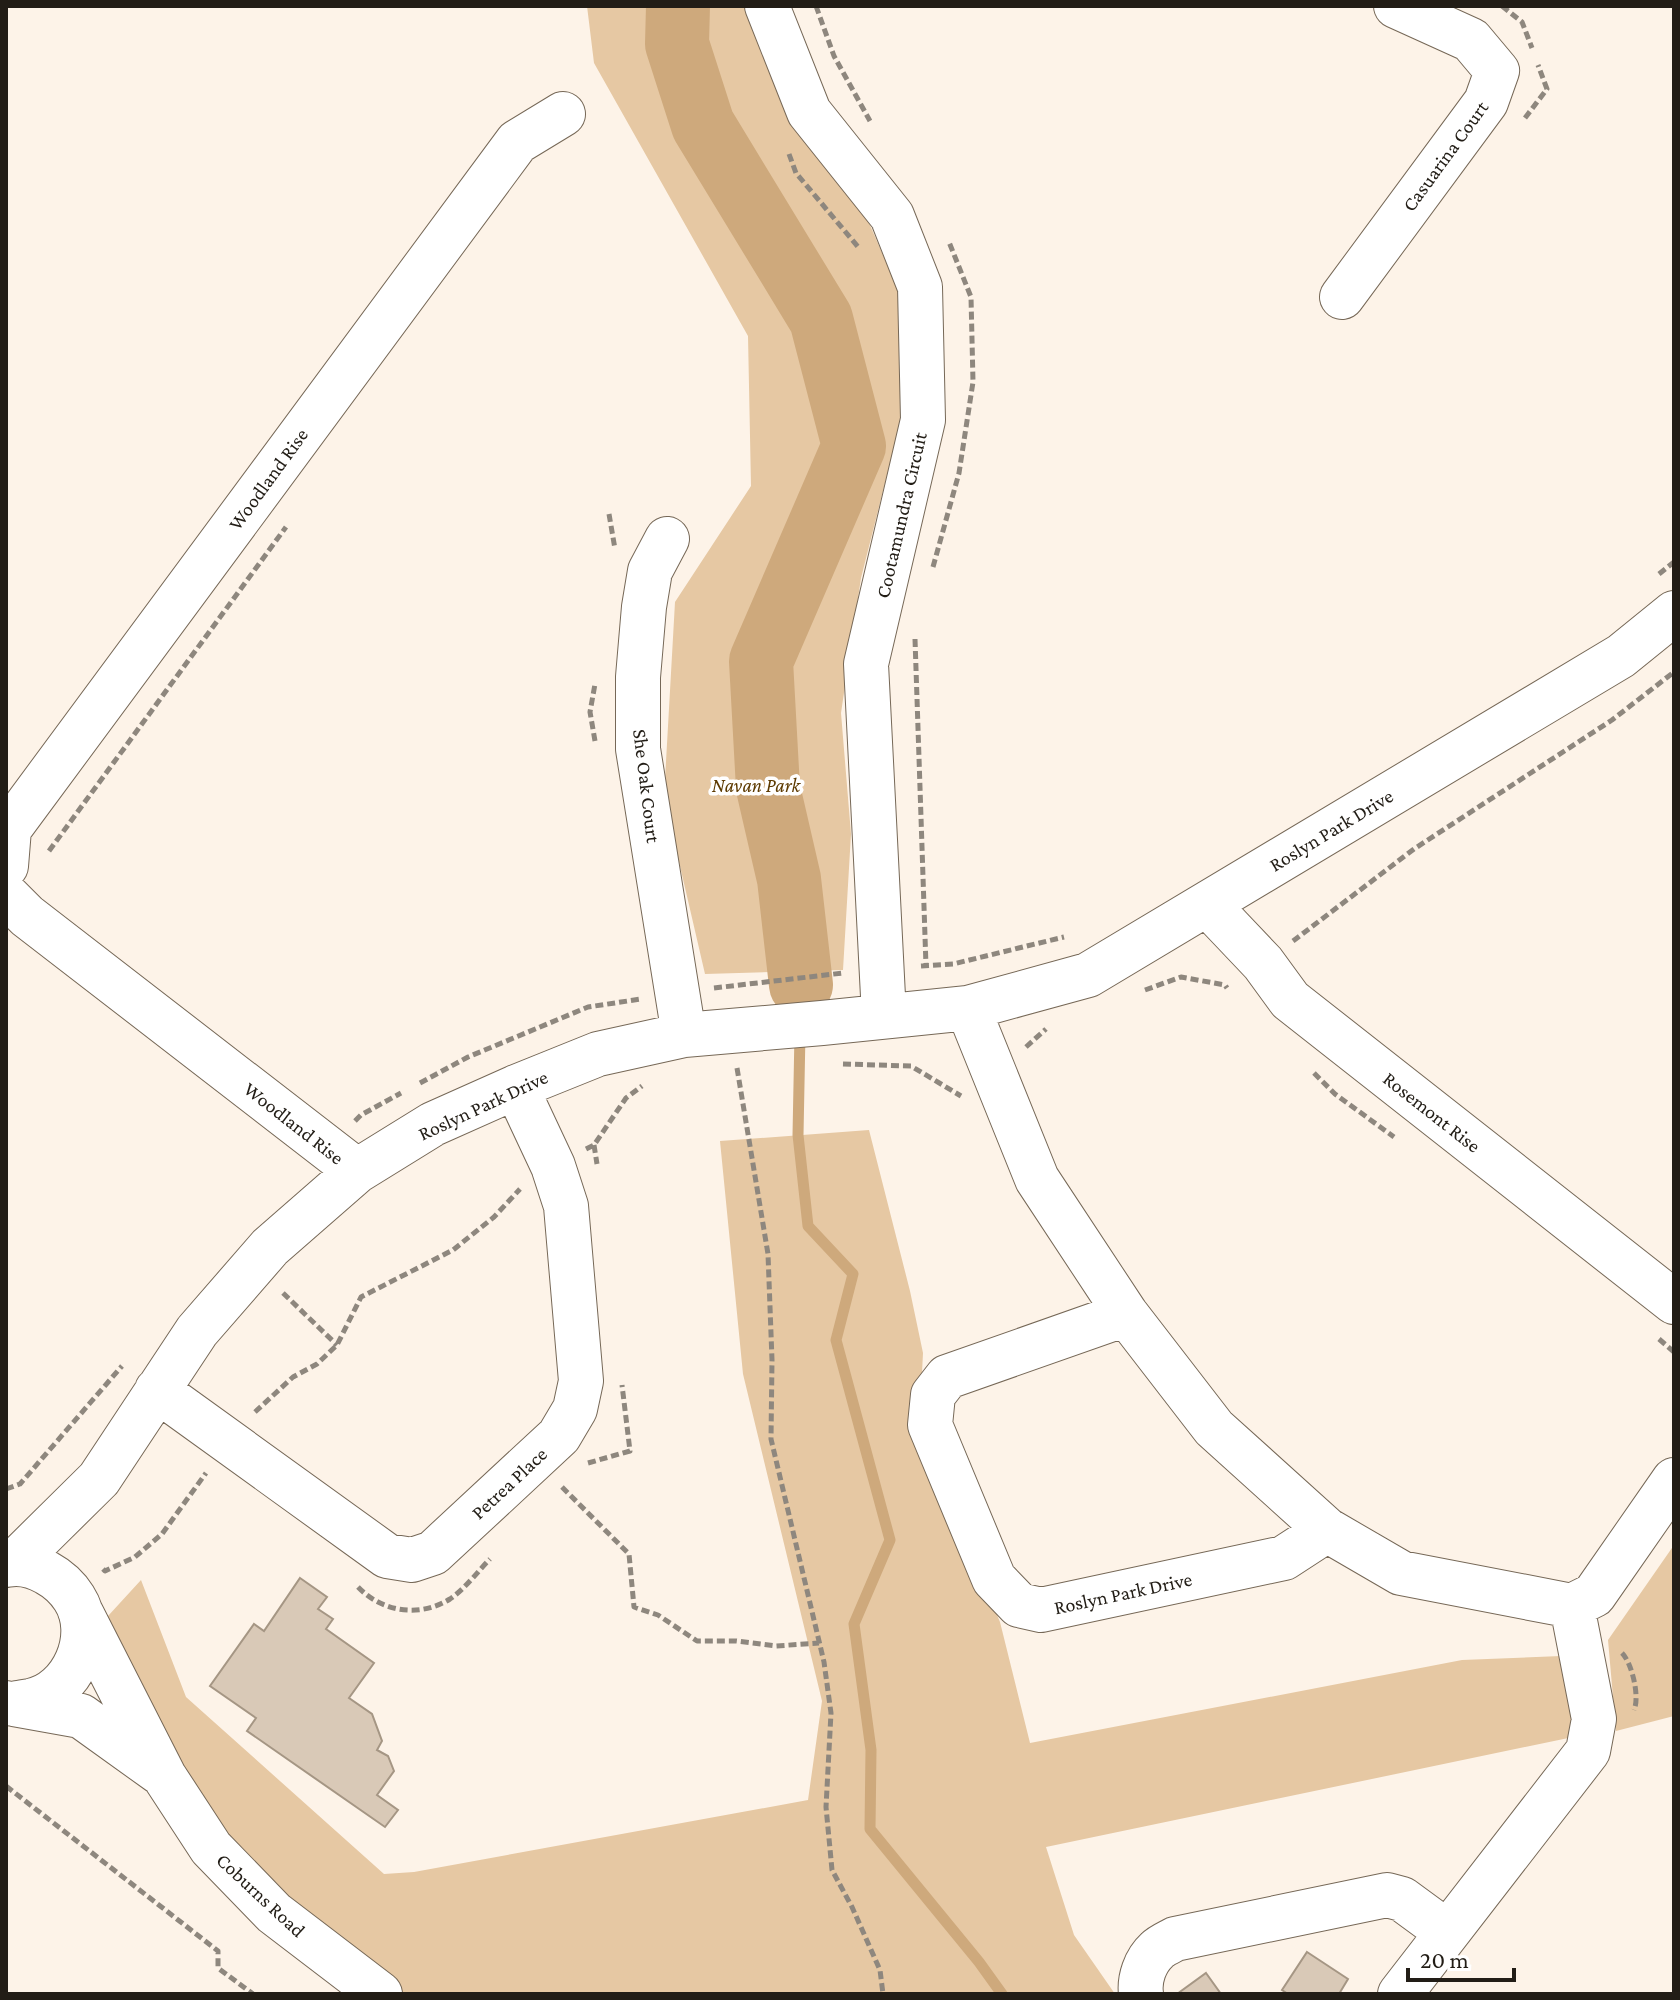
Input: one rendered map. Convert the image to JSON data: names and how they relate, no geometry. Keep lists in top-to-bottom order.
{
  "streets": {
    "street": [
      "Casuarina Court",
      "Woodland Rise",
      "Cootamundra Circuit",
      "She Oak Court",
      "Roslyn Park Drive",
      "Rosemont Rise",
      "Petrea Place",
      "Coburns Road"
    ]
  },
  "crossings": [
    ["Woodland Rise", "Roslyn Park Drive"],
    ["Cootamundra Circuit", "Roslyn Park Drive"],
    ["She Oak Court", "Roslyn Park Drive"],
    ["Roslyn Park Drive", "Rosemont Rise"],
    ["Roslyn Park Drive", "Petrea Place"],
    ["Roslyn Park Drive", "Coburns Road"]
  ],
  "parks": ["Navan Park"],
  "scale_bar": "20 m"
}
